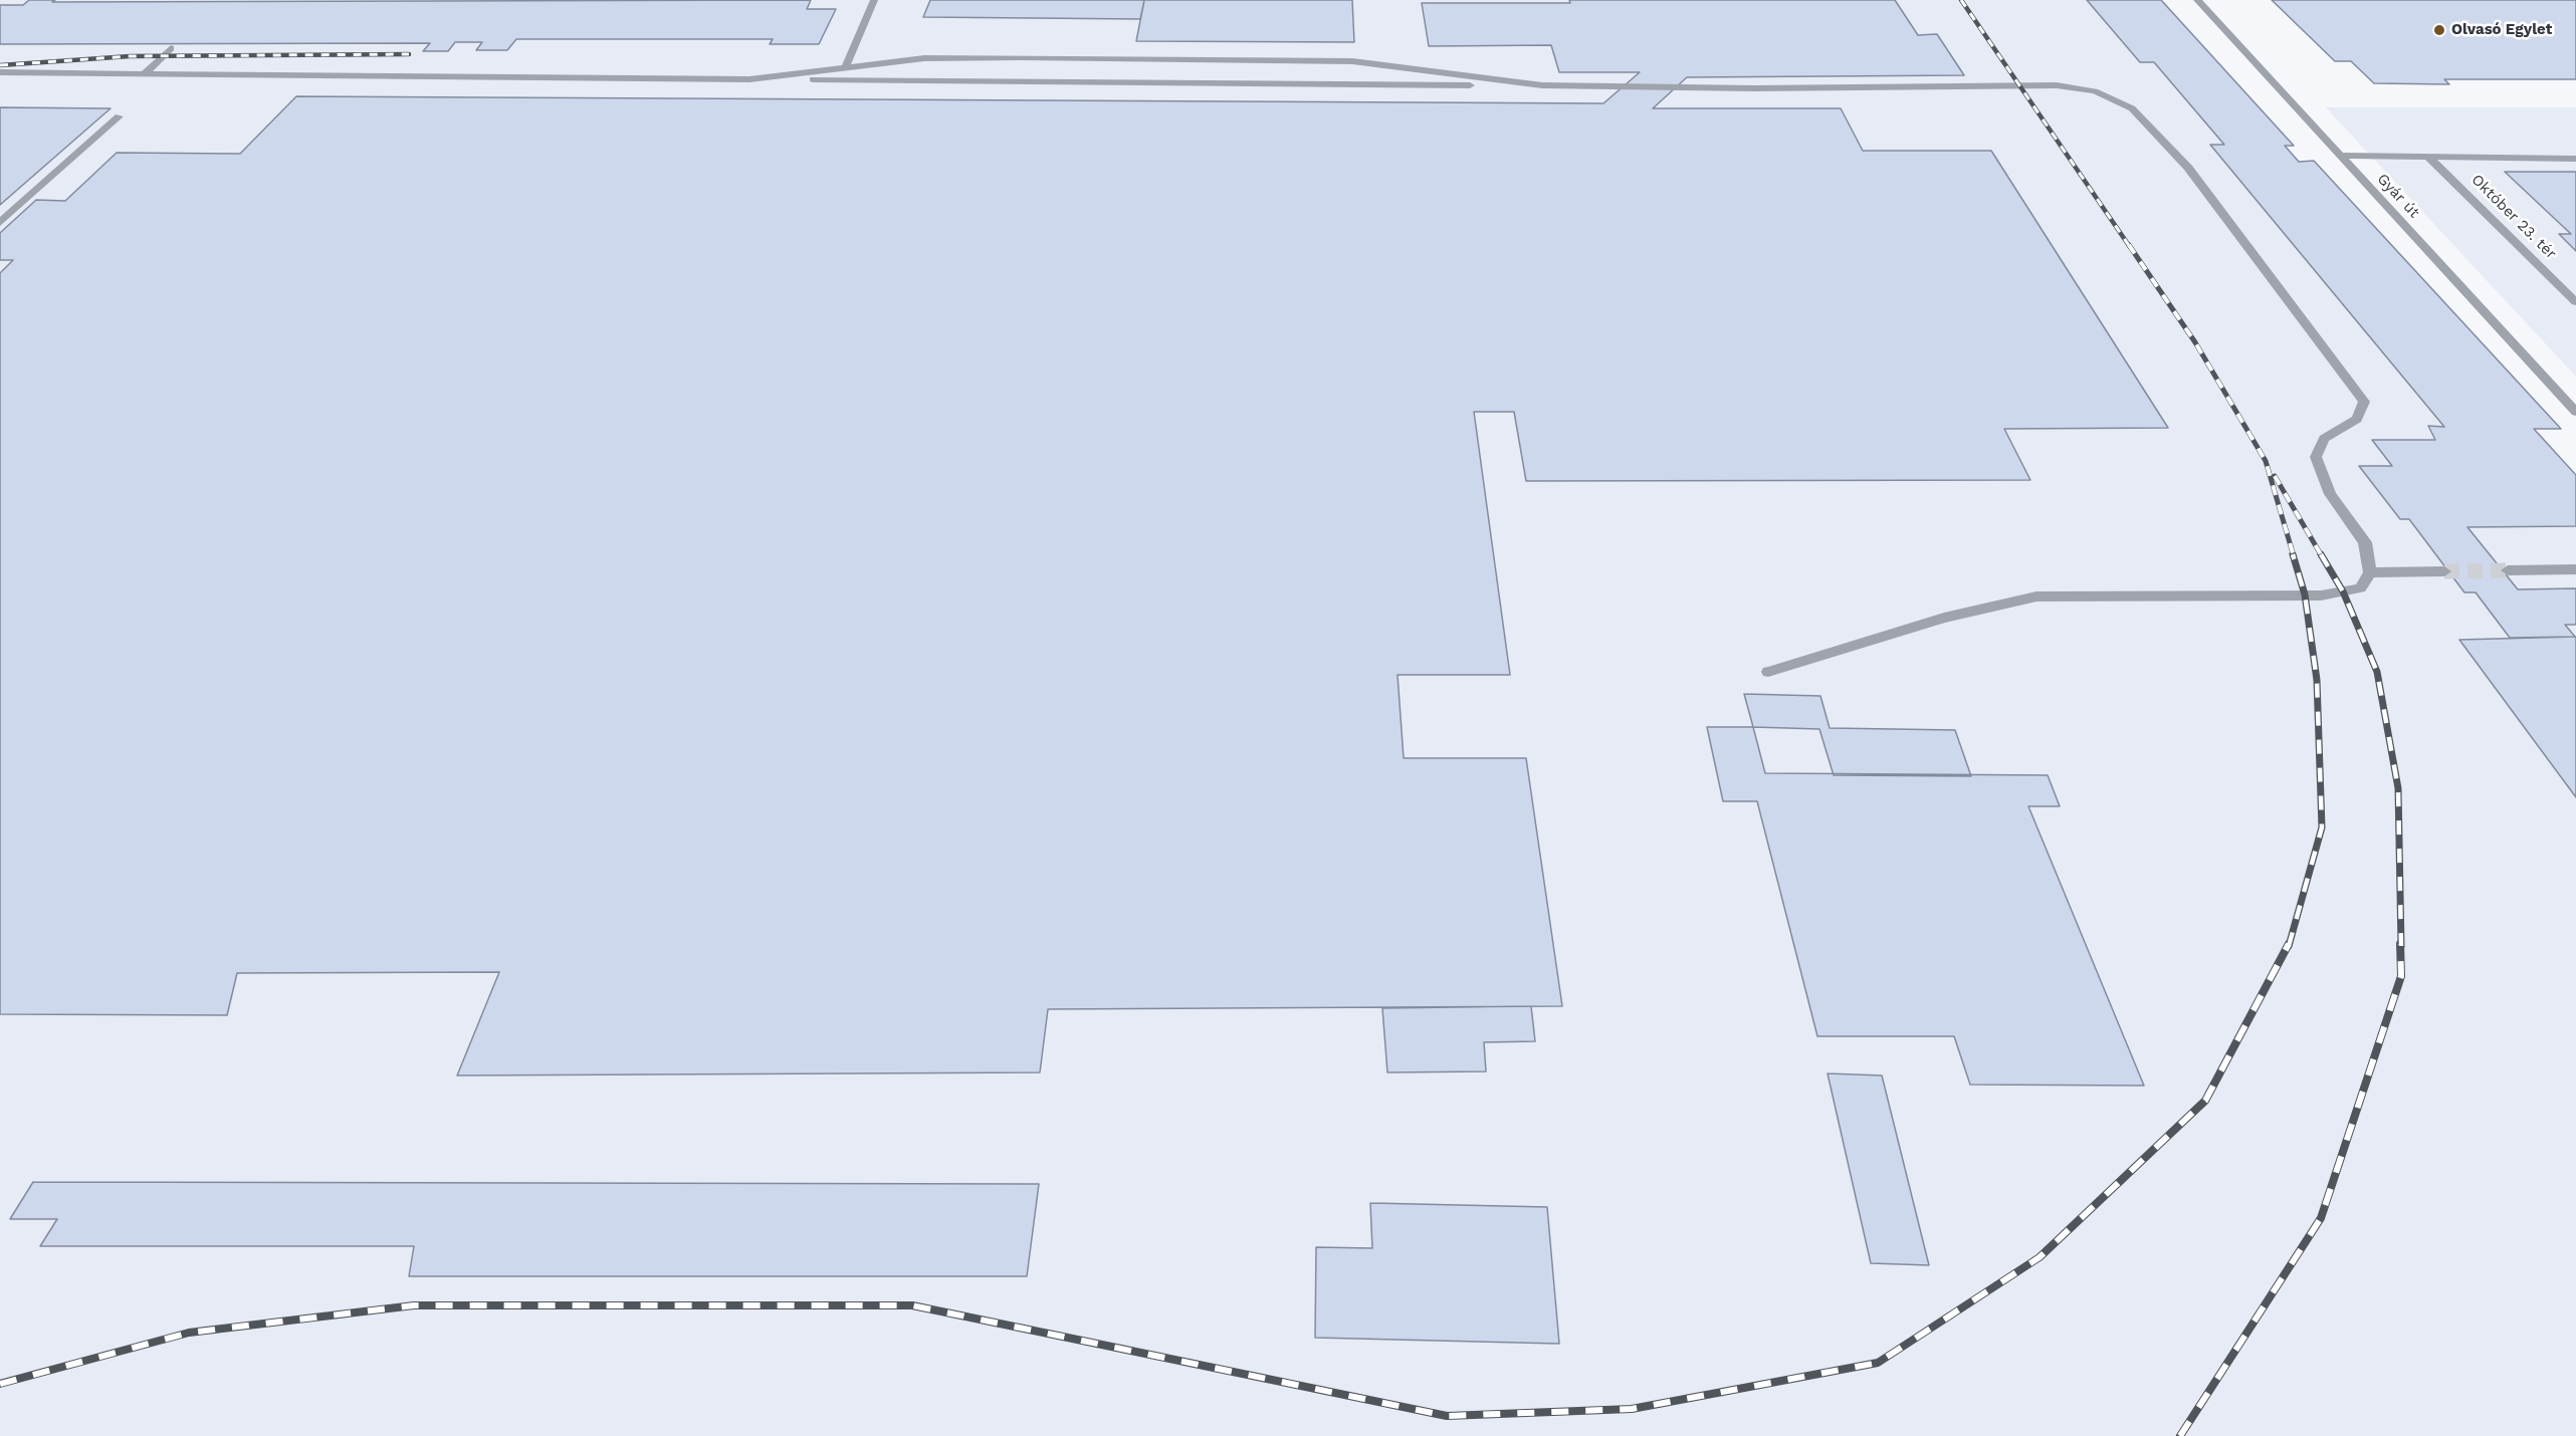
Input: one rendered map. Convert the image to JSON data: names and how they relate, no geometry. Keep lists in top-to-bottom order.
{
  "streets": {
    "street": ["Gyár út", "Október 23. tér"]
  },
  "crossings": [
    ["Gyár út", "Október 23. tér"]
  ],
  "places": ["Olvasó Egylet"]
}
